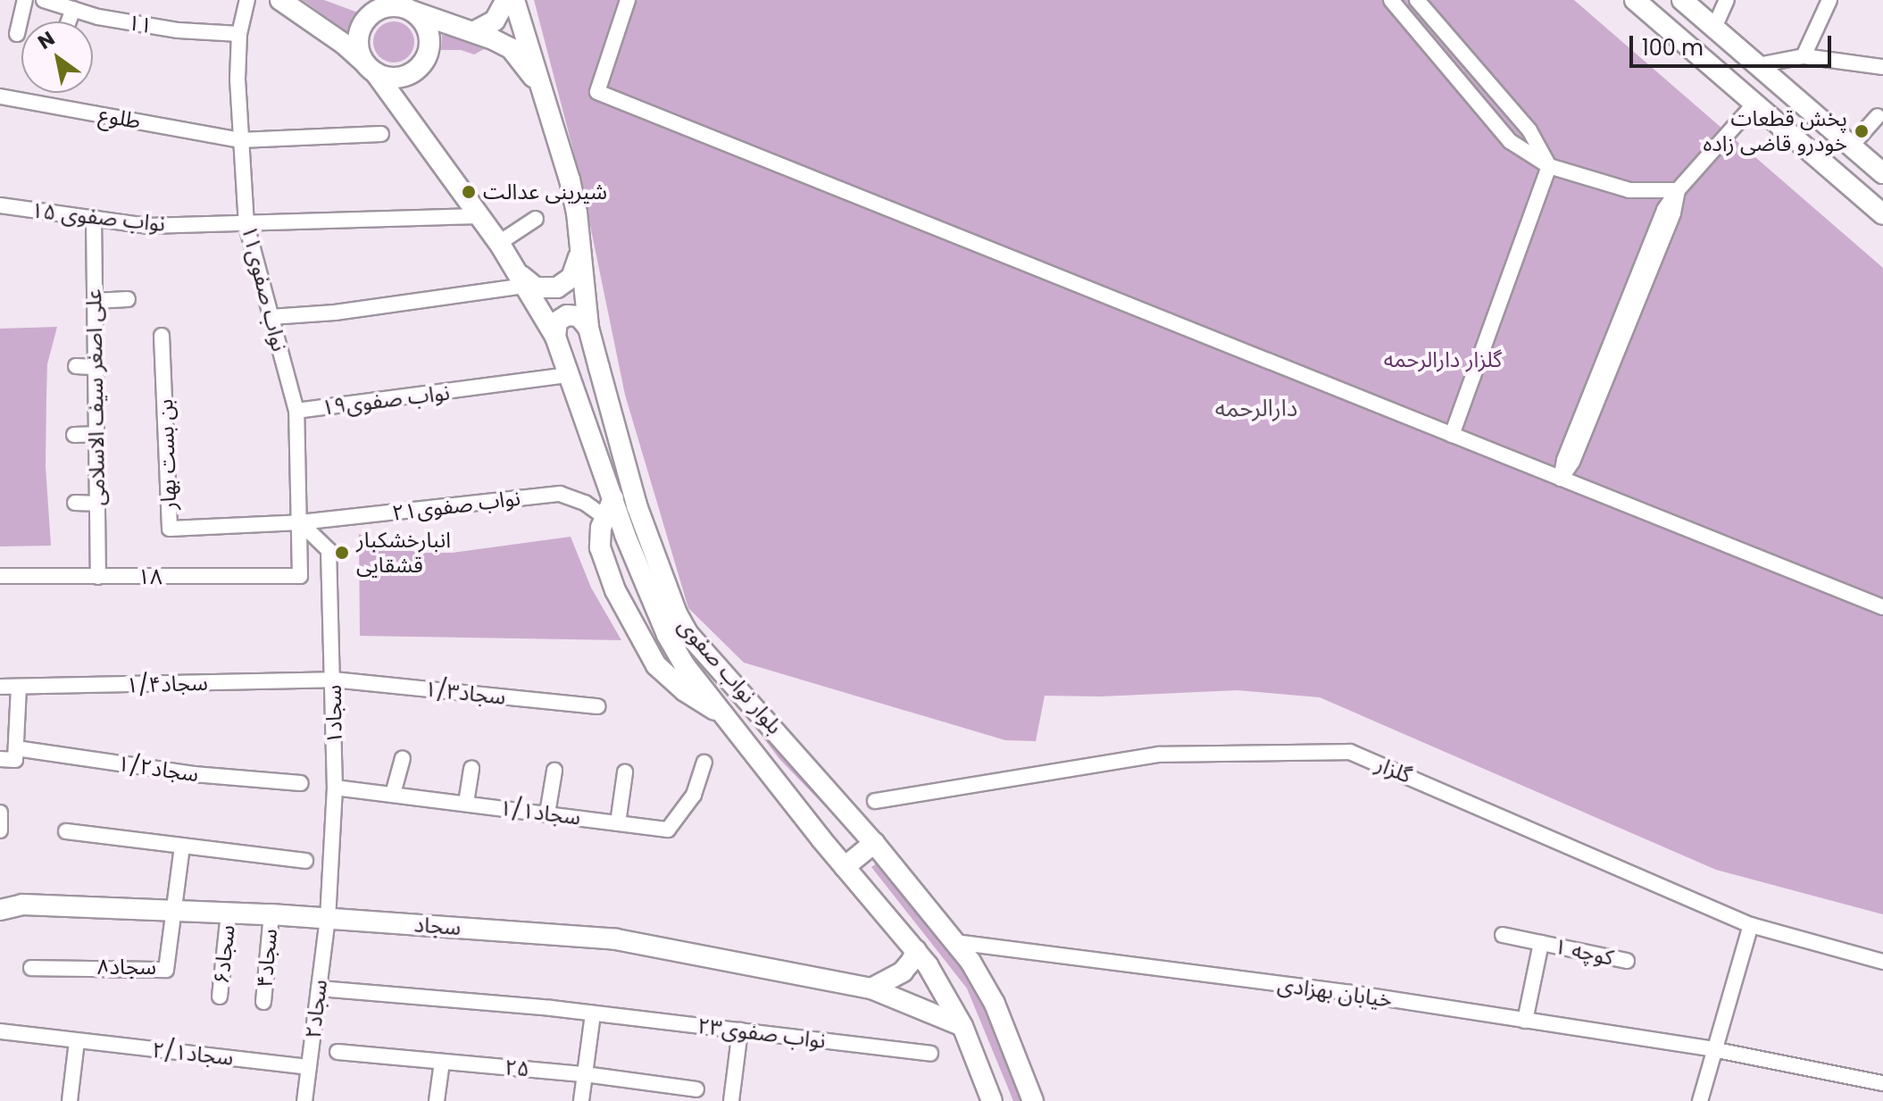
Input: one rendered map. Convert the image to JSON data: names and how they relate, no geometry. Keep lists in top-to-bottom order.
{
  "streets": {
    "main road": ["بلوار نواب صفوی", "سجاد"],
    "street": [
      "۱۱",
      "طلوع",
      "نواب صفوی ۱۵",
      "۱۱نواب صفوی",
      "علی اصغر سیف الاسلامی",
      "۱۹نواب صفوی",
      "بن بست بهار",
      "۲۱نواب صفوی",
      "۱۸",
      "۱/۴سجاد",
      "۱/۳سجاد",
      "۱سجاد",
      "۱/۲سجاد",
      "گلزار",
      "۱/۱سجاد",
      "کوچه ۱",
      "۶سجاد",
      "۴سجاد",
      "۸سجاد",
      "خیابان بهزادی",
      "۲سجاد",
      "۲۳نواب صفوی",
      "۲/۱سجاد",
      "۲۵"
    ]
  },
  "crossings": [
    ["۱۱", "۱۱نواب صفوی"],
    ["طلوع", "۱۱نواب صفوی"],
    ["نواب صفوی ۱۵", "۱۱نواب صفوی"],
    ["نواب صفوی ۱۵", "علی اصغر سیف الاسلامی"],
    ["نواب صفوی ۱۵", "بلوار نواب صفوی"],
    ["۱۱نواب صفوی", "۱۹نواب صفوی"],
    ["۱۱نواب صفوی", "بن بست بهار"],
    ["۱۱نواب صفوی", "۲۱نواب صفوی"],
    ["۱۱نواب صفوی", "۱۸"],
    ["۱۱نواب صفوی", "۱سجاد"],
    ["علی اصغر سیف الاسلامی", "۱۸"],
    ["۱۹نواب صفوی", "بلوار نواب صفوی"],
    ["بن بست بهار", "۲۱نواب صفوی"],
    ["بن بست بهار", "۱سجاد"],
    ["۲۱نواب صفوی", "۱سجاد"],
    ["بلوار نواب صفوی", "سجاد"],
    ["بلوار نواب صفوی", "خیابان بهزادی"],
    ["۱/۴سجاد", "۱/۳سجاد"],
    ["۱/۴سجاد", "۱سجاد"],
    ["۱/۳سجاد", "۱سجاد"],
    ["۱سجاد", "۱/۱سجاد"],
    ["۱سجاد", "سجاد"],
    ["۱سجاد", "۲سجاد"],
    ["سجاد", "۶سجاد"],
    ["سجاد", "۴سجاد"],
    ["سجاد", "۸سجاد"],
    ["سجاد", "۲سجاد"],
    ["کوچه ۱", "خیابان بهزادی"],
    ["۲سجاد", "۲۳نواب صفوی"],
    ["۲سجاد", "۲/۱سجاد"]
  ],
  "districts": ["دارالرحمه"],
  "parks": ["گلزار دارالرحمه"],
  "places": ["پخش قطعات خودرو قاضی زاده", "شیرینی عدالت", "انبارخشکبار قشقایی"],
  "scale_bar": "100 m",
  "north": "top left"
}
